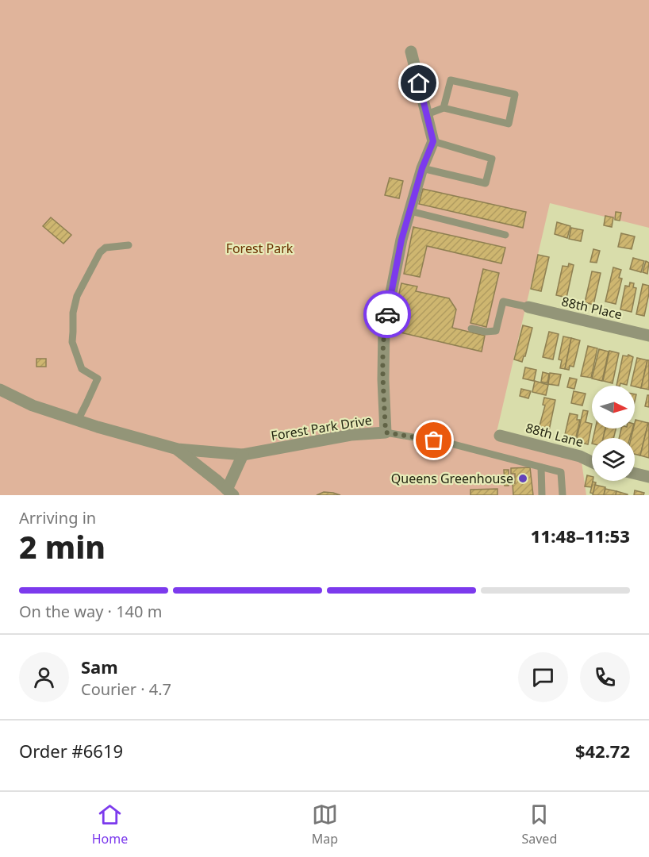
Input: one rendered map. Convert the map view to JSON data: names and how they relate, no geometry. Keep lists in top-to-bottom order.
{
  "streets": {
    "street": ["88th Place", "Forest Park Drive", "88th Lane"]
  },
  "parks": ["Forest Park"],
  "places": ["Queens Greenhouse"],
  "north": "right",
  "page": {
    "heading": ["2 min", "Arriving in", "11:48–11:53"],
    "panel": [
      "Sam",
      "Courier · 4.7",
      "Order #6619",
      "$42.72"
    ],
    "bar": "On the way · 140 m",
    "tabs": ["Home", "Map", "Saved"]
  }
}
